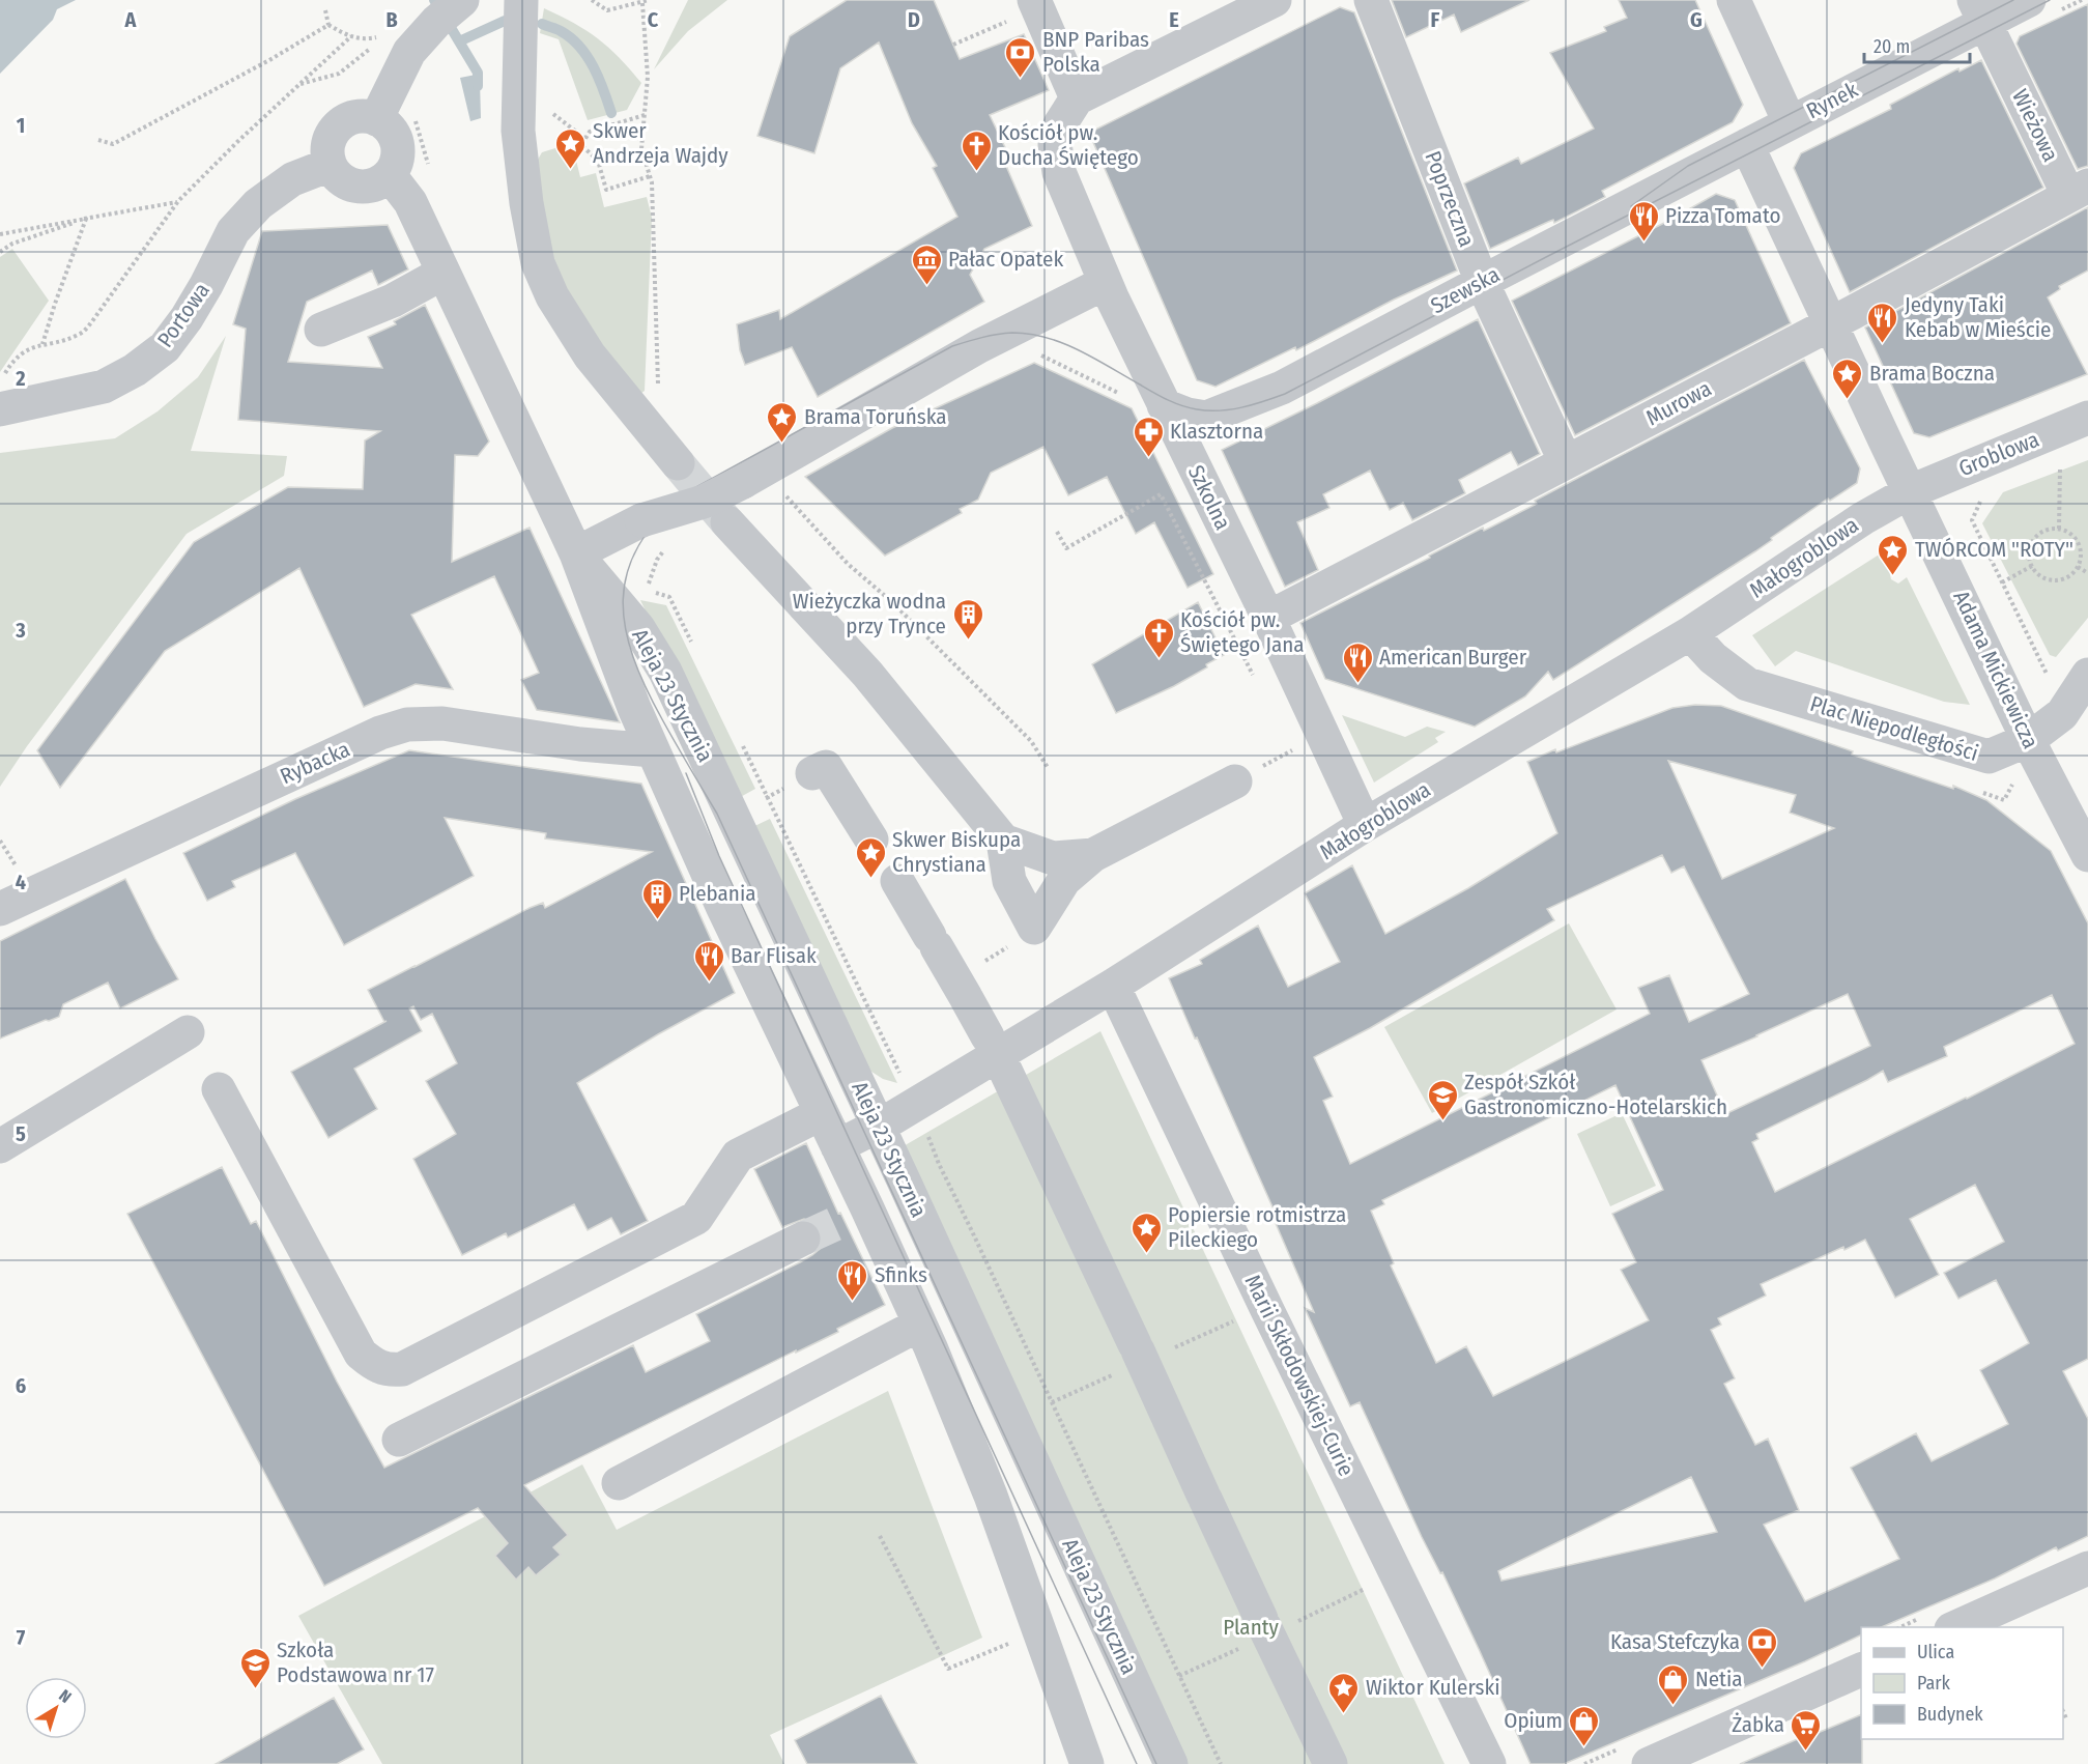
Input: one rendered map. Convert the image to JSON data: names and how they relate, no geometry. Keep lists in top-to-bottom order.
{
  "streets": {
    "street": [
      "Rynek",
      "Wieżowa",
      "Poprzeczna",
      "Szewska",
      "Portowa",
      "Murowa",
      "Groblowa",
      "Szkolna",
      "Małogroblowa",
      "Adama Mickiewicza",
      "Aleja 23 Stycznia",
      "Plac Niepodległości",
      "Rybacka",
      "Marii Skłodowskiej-Curie"
    ]
  },
  "crossings": [
    ["Rynek", "Wieżowa"],
    ["Rynek", "Szewska"],
    ["Rynek", "Adama Mickiewicza"],
    ["Wieżowa", "Murowa"],
    ["Poprzeczna", "Szewska"],
    ["Poprzeczna", "Murowa"],
    ["Szewska", "Szkolna"],
    ["Szewska", "Adama Mickiewicza"],
    ["Portowa", "Aleja 23 Stycznia"],
    ["Murowa", "Szkolna"],
    ["Murowa", "Adama Mickiewicza"],
    ["Groblowa", "Małogroblowa"],
    ["Groblowa", "Adama Mickiewicza"],
    ["Szkolna", "Małogroblowa"],
    ["Małogroblowa", "Adama Mickiewicza"],
    ["Małogroblowa", "Aleja 23 Stycznia"],
    ["Małogroblowa", "Plac Niepodległości"],
    ["Małogroblowa", "Marii Skłodowskiej-Curie"],
    ["Adama Mickiewicza", "Plac Niepodległości"],
    ["Aleja 23 Stycznia", "Rybacka"]
  ],
  "parks": ["Planty"],
  "places": {
    "bank": ["BNP Paribas Polska", "Kasa Stefczyka"],
    "place": [
      "Skwer Andrzeja Wajdy",
      "Brama Boczna",
      "Brama Toruńska",
      "TWÓRCOM \"ROTY\"",
      "Skwer Biskupa Chrystiana",
      "Popiersie rotmistrza Pileckiego",
      "Wiktor Kulerski"
    ],
    "church": ["Kościół pw. Ducha Świętego", "Kościół pw. Świętego Jana"],
    "restaurant": [
      "Pizza Tomato",
      "Jedyny Taki Kebab w Mieście",
      "American Burger",
      "Bar Flisak",
      "Sfinks"
    ],
    "museum": ["Pałac Opatek"],
    "pharmacy": ["Klasztorna"],
    "building": ["Wieżyczka wodna przy Trynce", "Plebania"],
    "school or university": ["Zespół Szkół Gastronomiczno-Hotelarskich", "Szkoła Podstawowa nr 17"],
    "shop": ["Netia", "Opium"],
    "supermarket": ["Żabka"]
  },
  "legend": ["Ulica", "Park", "Budynek"],
  "scale_bar": "20 m",
  "north": "top right",
  "grid": {
    "columns": [
      "A",
      "B",
      "C",
      "D",
      "E",
      "F",
      "G"
    ],
    "rows": [
      "1",
      "2",
      "3",
      "4",
      "5",
      "6",
      "7"
    ]
  }
}
